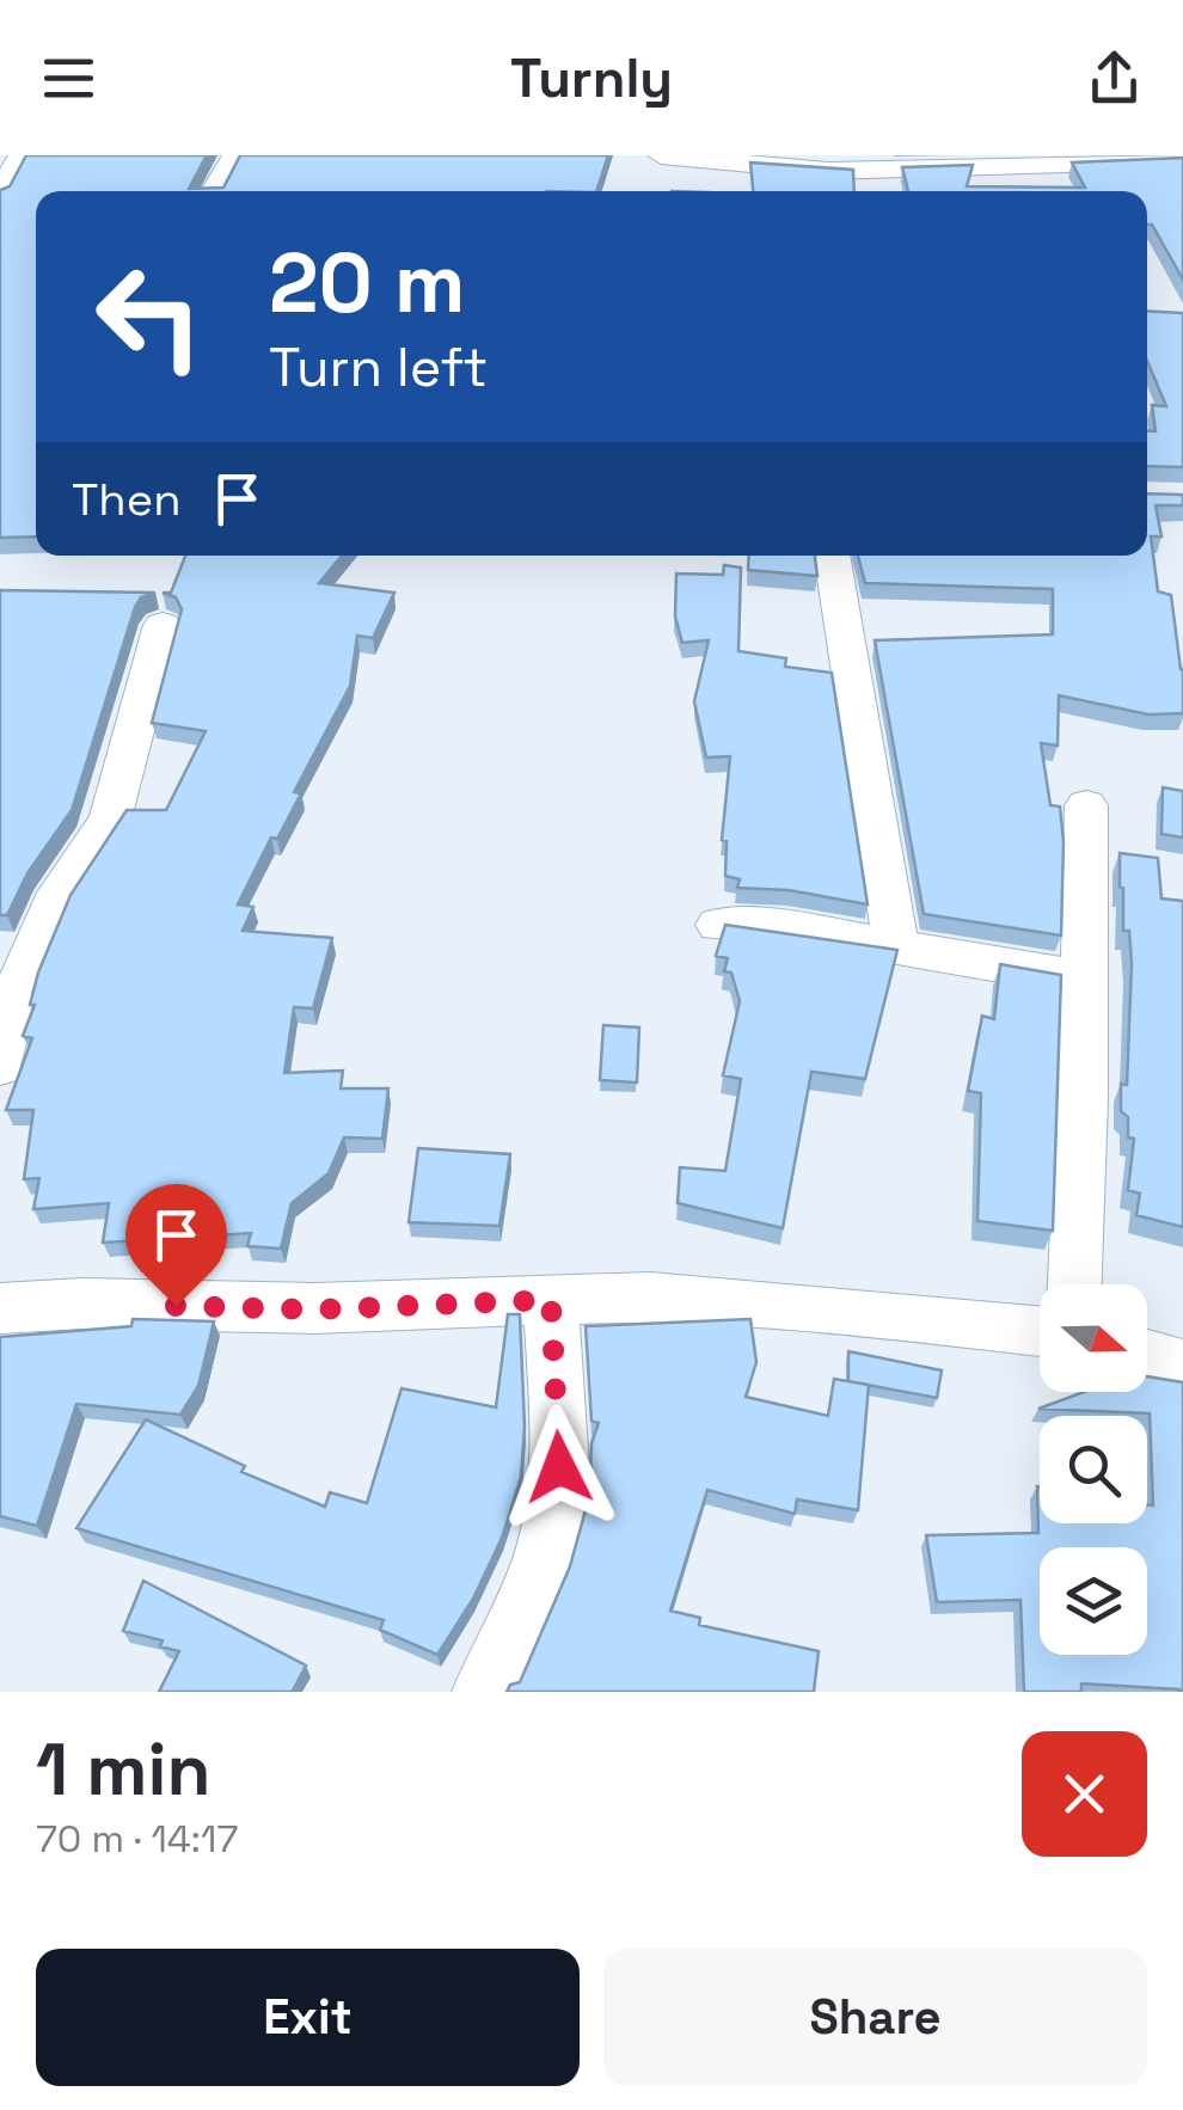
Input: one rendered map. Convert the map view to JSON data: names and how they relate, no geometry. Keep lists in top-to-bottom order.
{
  "north": "right",
  "page": {
    "header": "Turnly",
    "turn": ["20 m", "Turn left"],
    "then": "Then",
    "heading": ["1 min", "70 m · 14:17"],
    "buttons": ["Exit", "Share"]
  }
}
